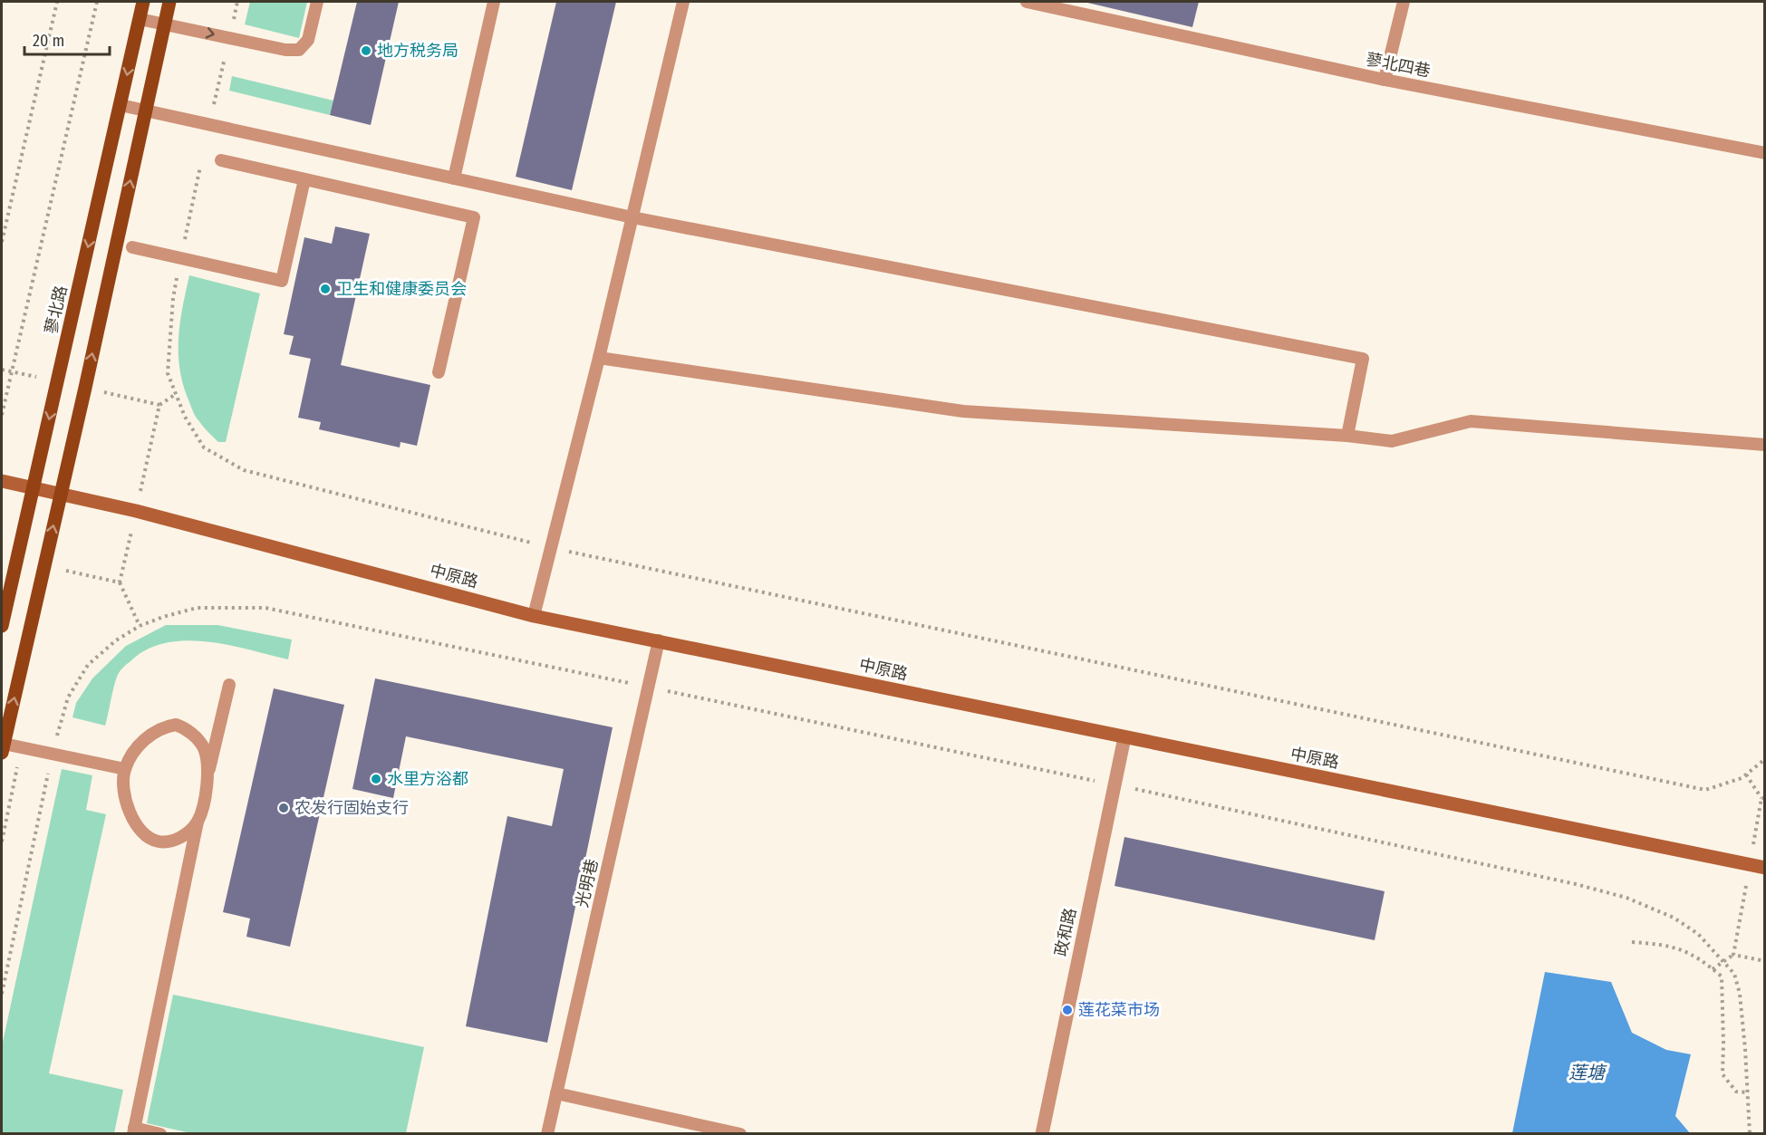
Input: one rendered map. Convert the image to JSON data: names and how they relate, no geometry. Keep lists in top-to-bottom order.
{
  "streets": {
    "main road": ["蓼北路", "中原路"],
    "street": ["政和路"],
    "lane": ["蓼北四巷", "光明巷"]
  },
  "crossings": [
    ["蓼北路", "中原路"],
    ["中原路", "光明巷"],
    ["中原路", "政和路"]
  ],
  "water": ["莲塘"],
  "places": [
    "地方税务局",
    "卫生和健康委员会",
    "水里方浴都",
    "农发行固始支行",
    "莲花菜市场"
  ],
  "scale_bar": "20 m"
}
